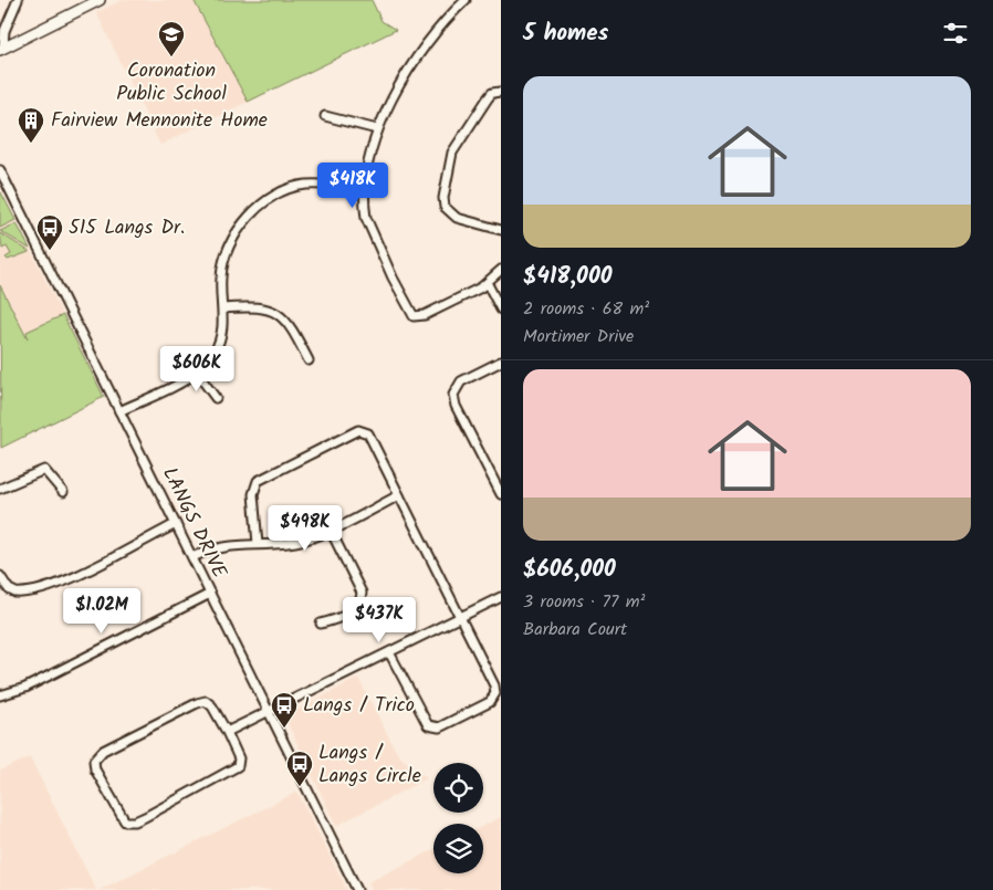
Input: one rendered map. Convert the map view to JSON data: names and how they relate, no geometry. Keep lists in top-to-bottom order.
{
  "streets": {
    "street": ["LANGS DRIVE"]
  },
  "places": {
    "school or university": ["Coronation Public School"],
    "building": ["Fairview Mennonite Home"],
    "bus stop": ["515 Langs Dr.", "Langs / Trico", "Langs / Langs Circle"]
  },
  "page": {
    "heading": "5 homes",
    "list": [
      {
        "name": "$418,000",
        "note": "2 rooms · 68 m² · Mortimer Drive"
      },
      {
        "name": "$606,000",
        "note": "3 rooms · 77 m² · Barbara Court"
      }
    ],
    "price": [
      "$418K",
      "$606K",
      "$498K",
      "$1.02M",
      "$437K"
    ]
  }
}
